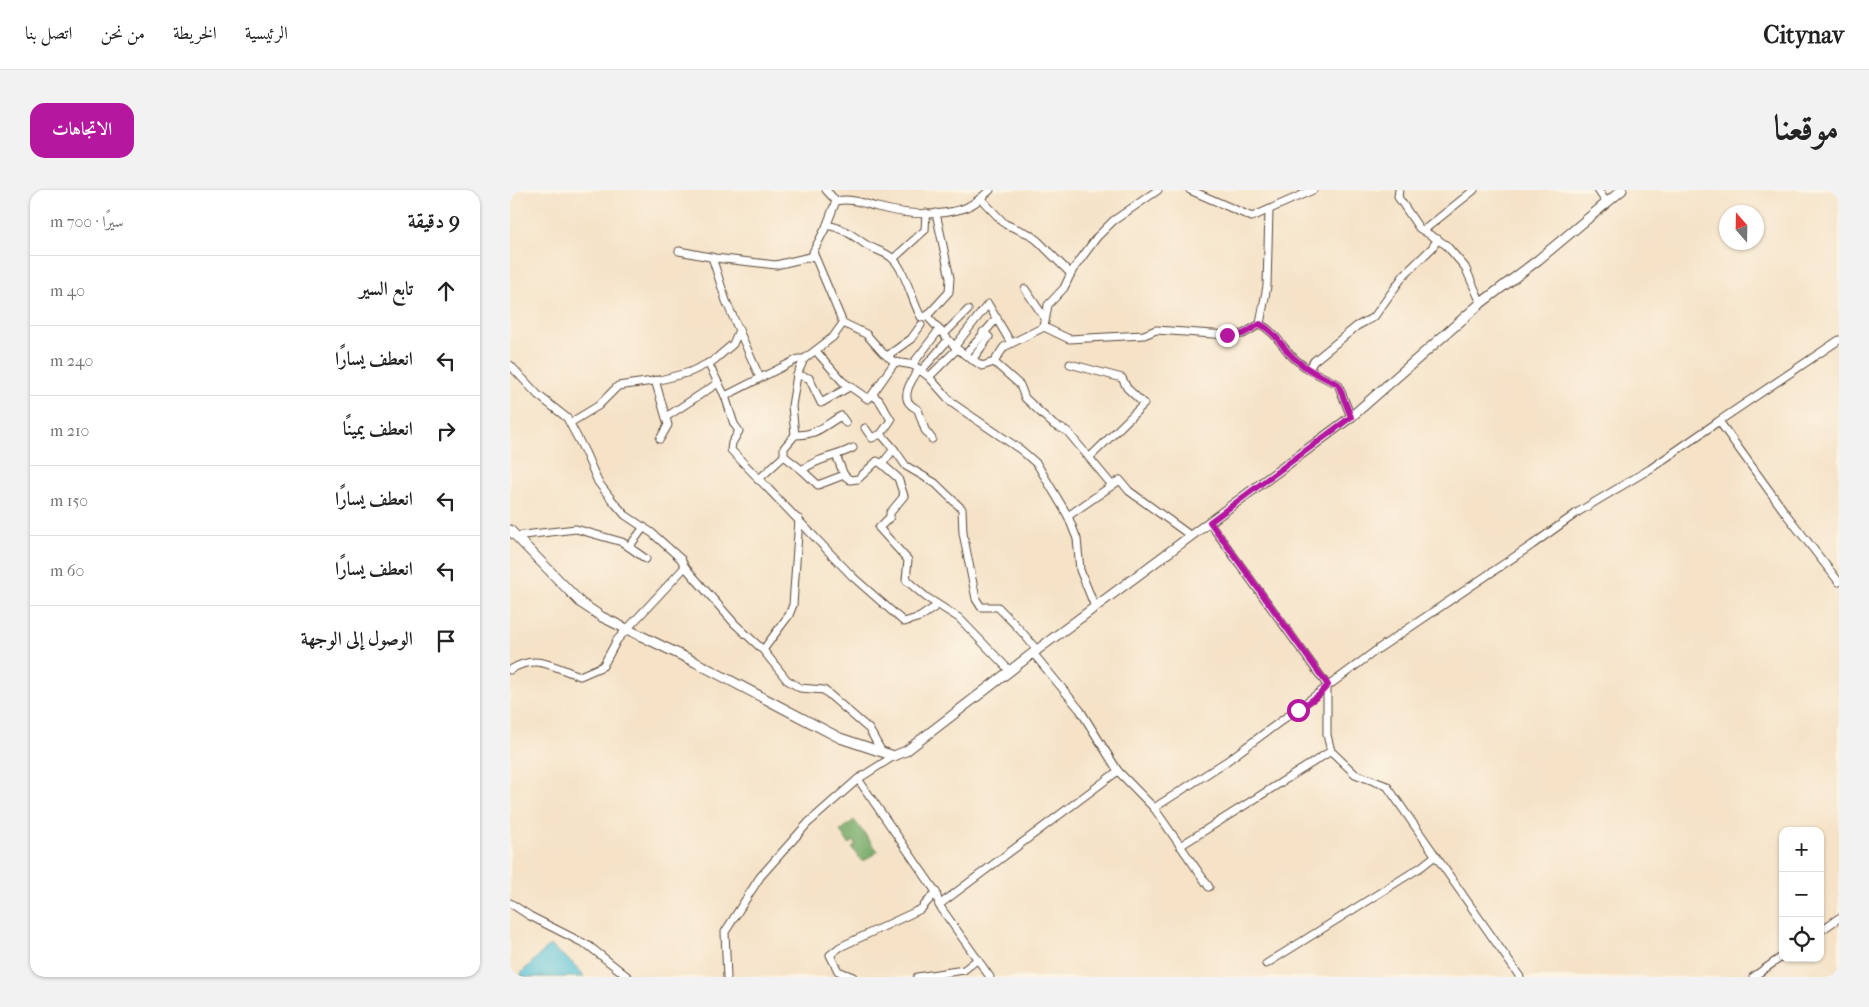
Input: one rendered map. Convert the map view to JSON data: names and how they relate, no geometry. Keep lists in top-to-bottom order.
{
  "north": "top",
  "page": {
    "header": "Citynav",
    "nav": [
      "الرئيسية",
      "الخريطة",
      "من نحن",
      "اتصل بنا"
    ],
    "title": "موقعنا",
    "buttons": "الاتجاهات",
    "heading": ["9 دقيقة", "سيرًا · 700 m"],
    "list": [
      ["تابع السير", "40 m"],
      ["انعطف يسارًا", "240 m"],
      ["انعطف يمينًا", "210 m"],
      ["انعطف يسارًا", "150 m"],
      ["انعطف يسارًا", "60 m"],
      "الوصول إلى الوجهة"
    ],
    "map_buttons": ["+", "−"]
  }
}
